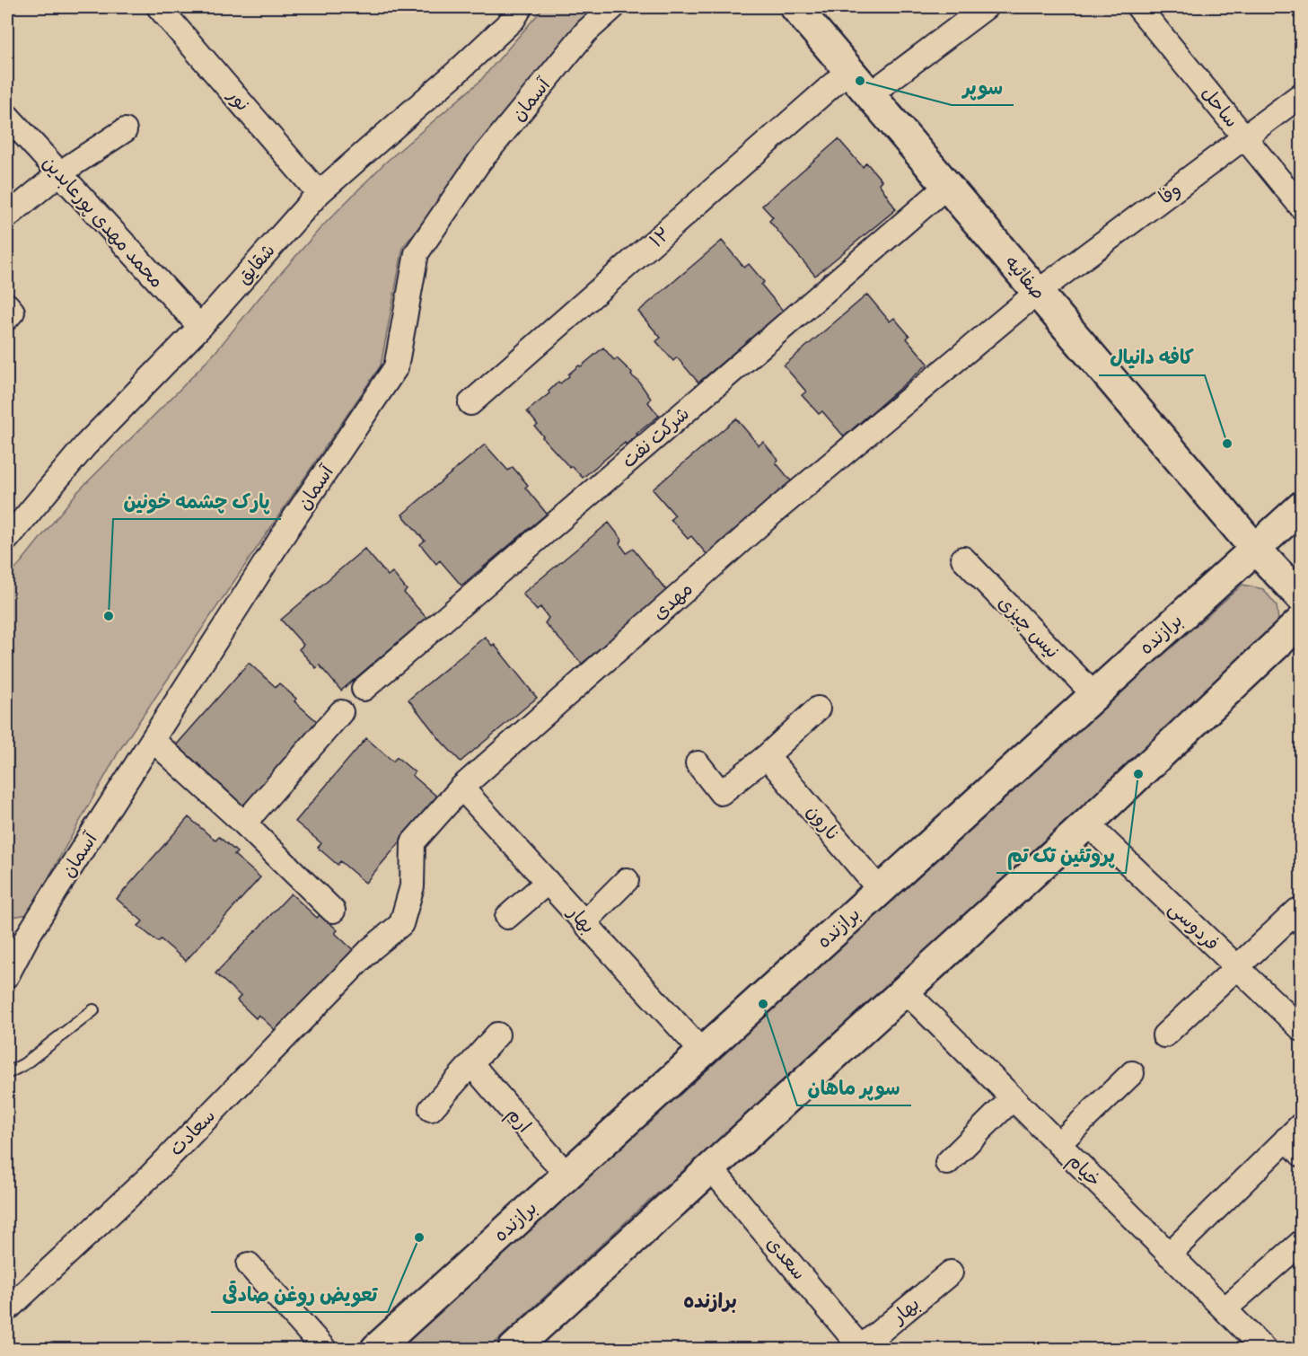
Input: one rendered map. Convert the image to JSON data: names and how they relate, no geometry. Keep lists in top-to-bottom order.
{
  "streets": {
    "main road": ["صفائیه", "برازنده"],
    "street": [
      "نور",
      "آسمان",
      "ساحل",
      "وفا",
      "محمد مهدی پورعابدین",
      "۱۲",
      "شقایق",
      "شرکت نفت",
      "مهدی",
      "نیس چیزی",
      "نارون",
      "بهار",
      "فردوسی",
      "ارم",
      "سعادت",
      "خیام",
      "سعدی"
    ]
  },
  "crossings": [
    ["نور", "شقایق"],
    ["ساحل", "وفا"],
    ["وفا", "صفائیه"],
    ["وفا", "مهدی"],
    ["محمد مهدی پورعابدین", "شقایق"],
    ["۱۲", "صفائیه"],
    ["صفائیه", "شرکت نفت"],
    ["صفائیه", "مهدی"],
    ["صفائیه", "برازنده"],
    ["مهدی", "بهار"],
    ["مهدی", "سعادت"],
    ["نیس چیزی", "برازنده"],
    ["برازنده", "نارون"],
    ["برازنده", "بهار"],
    ["برازنده", "ارم"],
    ["بهار", "سعدی"]
  ],
  "districts": ["برازنده"],
  "places": [
    "سوپر",
    "کافه دانیال",
    "پارک چشمه خونین",
    "پروتئین تک تم",
    "سوپر ماهان",
    "تعویض روغن صادقی"
  ]
}
